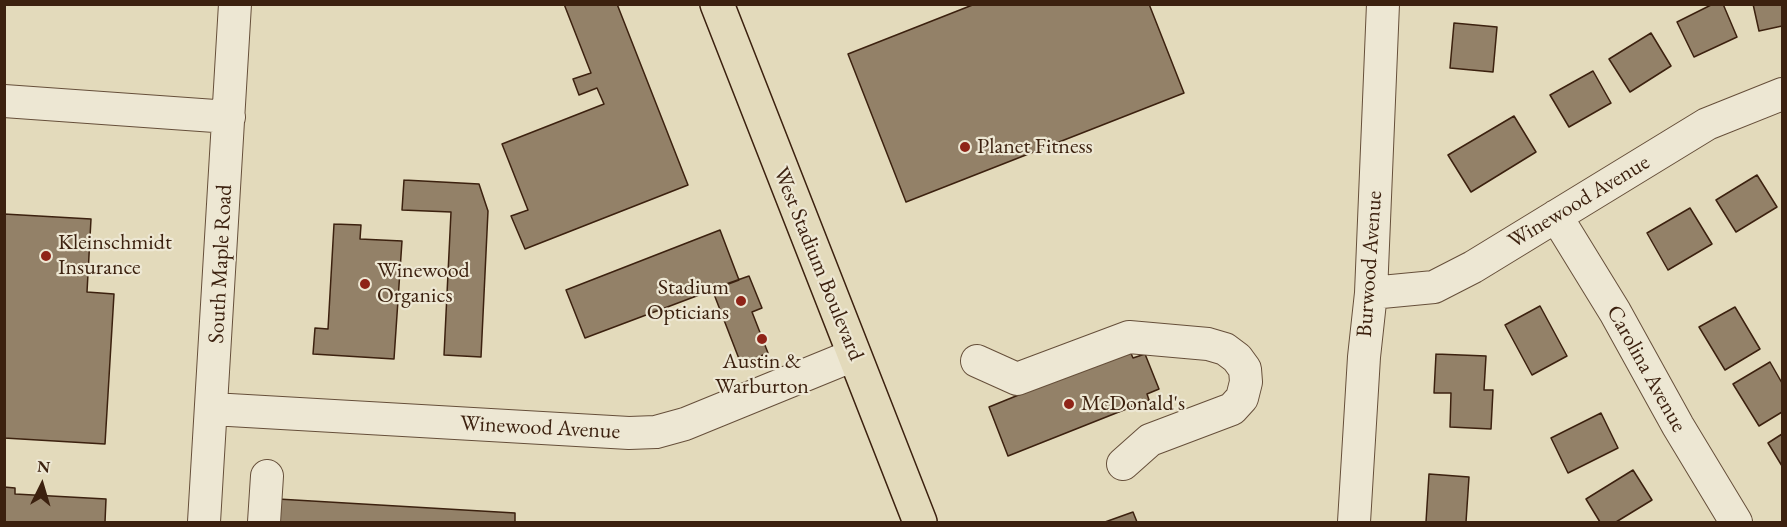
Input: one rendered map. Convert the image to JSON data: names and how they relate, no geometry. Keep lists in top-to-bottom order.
{
  "streets": {
    "main road": ["West Stadium Boulevard"],
    "street": [
      "Winewood Avenue",
      "South Maple Road",
      "Burwood Avenue",
      "Carolina Avenue"
    ]
  },
  "crossings": [
    ["Winewood Avenue", "South Maple Road"],
    ["Winewood Avenue", "West Stadium Boulevard"],
    ["Winewood Avenue", "Burwood Avenue"],
    ["Winewood Avenue", "Carolina Avenue"]
  ],
  "places": [
    "Planet Fitness",
    "Kleinschmidt Insurance",
    "Winewood Organics",
    "Stadium Opticians",
    "Austin & Warburton",
    "McDonald's"
  ],
  "north": "top"
}
